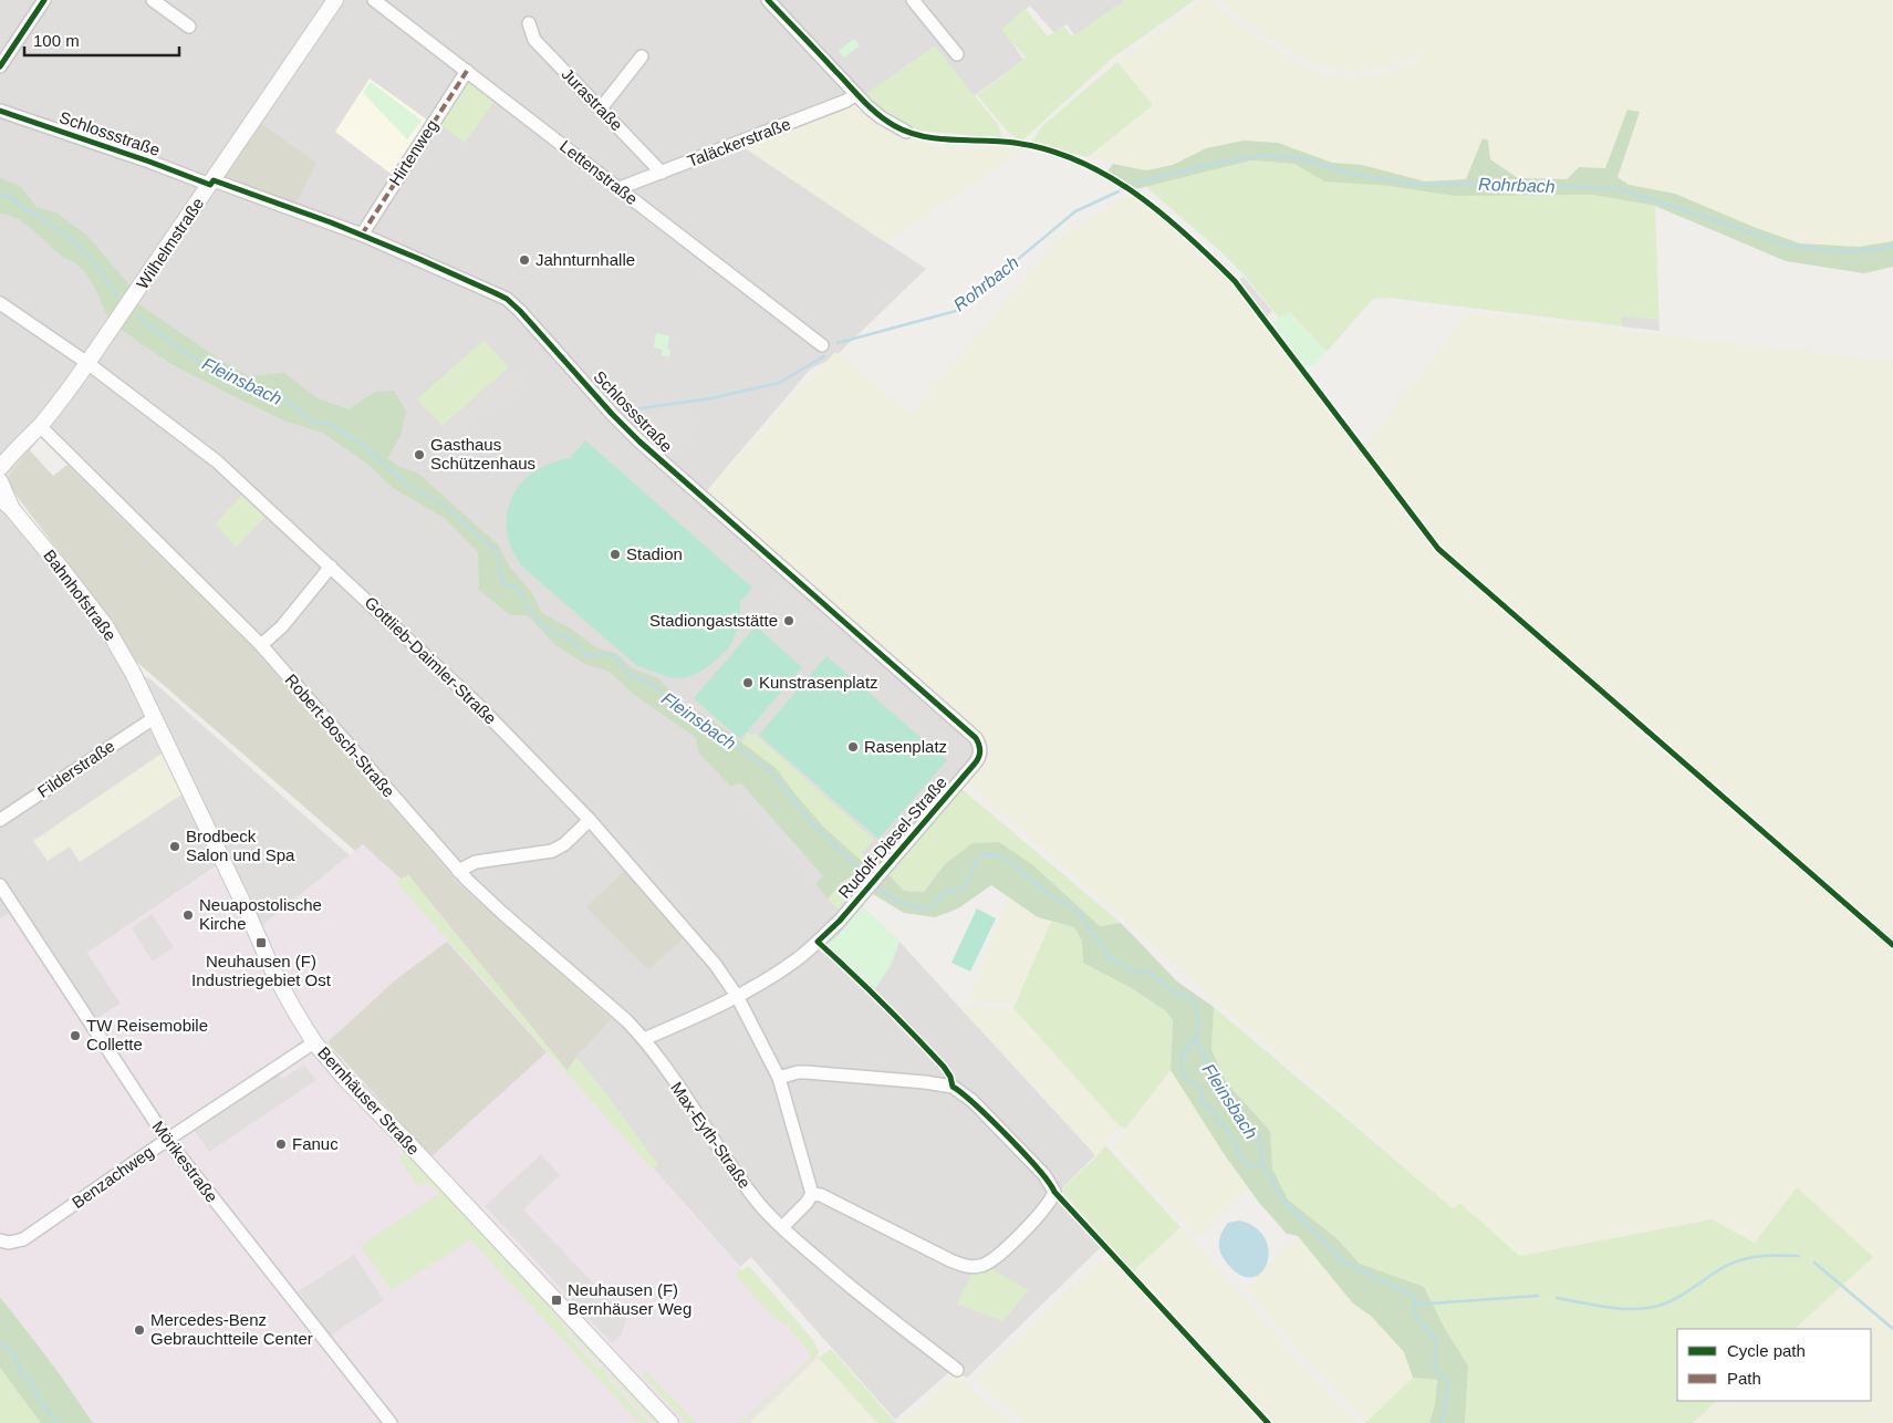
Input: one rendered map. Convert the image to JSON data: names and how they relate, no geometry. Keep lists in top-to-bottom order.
{
  "streets": {
    "street": [
      "Jurastraße",
      "Schlossstraße",
      "Taläckerstraße",
      "Hirtenweg",
      "Lettenstraße",
      "Wilhelmstraße",
      "Bahnhofstraße",
      "Gottlieb-Daimler-Straße",
      "Robert-Bosch-Straße",
      "Filderstraße",
      "Rudolf-Diesel-Straße",
      "Bernhäuser Straße",
      "Max-Eyth-Straße",
      "Mörikestraße",
      "Benzachweg"
    ]
  },
  "crossings": [
    ["Jurastraße", "Taläckerstraße"],
    ["Schlossstraße", "Hirtenweg"],
    ["Schlossstraße", "Wilhelmstraße"],
    ["Schlossstraße", "Rudolf-Diesel-Straße"],
    ["Taläckerstraße", "Lettenstraße"],
    ["Hirtenweg", "Lettenstraße"],
    ["Wilhelmstraße", "Gottlieb-Daimler-Straße"],
    ["Wilhelmstraße", "Robert-Bosch-Straße"],
    ["Bahnhofstraße", "Filderstraße"],
    ["Bahnhofstraße", "Bernhäuser Straße"],
    ["Gottlieb-Daimler-Straße", "Rudolf-Diesel-Straße"],
    ["Robert-Bosch-Straße", "Rudolf-Diesel-Straße"],
    ["Robert-Bosch-Straße", "Max-Eyth-Straße"],
    ["Filderstraße", "Bernhäuser Straße"],
    ["Rudolf-Diesel-Straße", "Max-Eyth-Straße"],
    ["Bernhäuser Straße", "Benzachweg"],
    ["Mörikestraße", "Benzachweg"]
  ],
  "water": ["Rohrbach", "Fleinsbach"],
  "places": {
    "other": [
      "Jahnturnhalle",
      "Gasthaus Schützenhaus",
      "Stadion",
      "Stadiongaststätte",
      "Kunstrasenplatz",
      "Rasenplatz",
      "Brodbeck Salon und Spa",
      "Neuapostolische Kirche",
      "TW Reisemobile Collette",
      "Fanuc",
      "Mercedes-Benz Gebrauchtteile Center"
    ],
    "transit": ["Neuhausen (F) Industriegebiet Ost", "Neuhausen (F) Bernhäuser Weg"]
  },
  "legend": ["Cycle path", "Path"],
  "scale_bar": "100 m"
}
